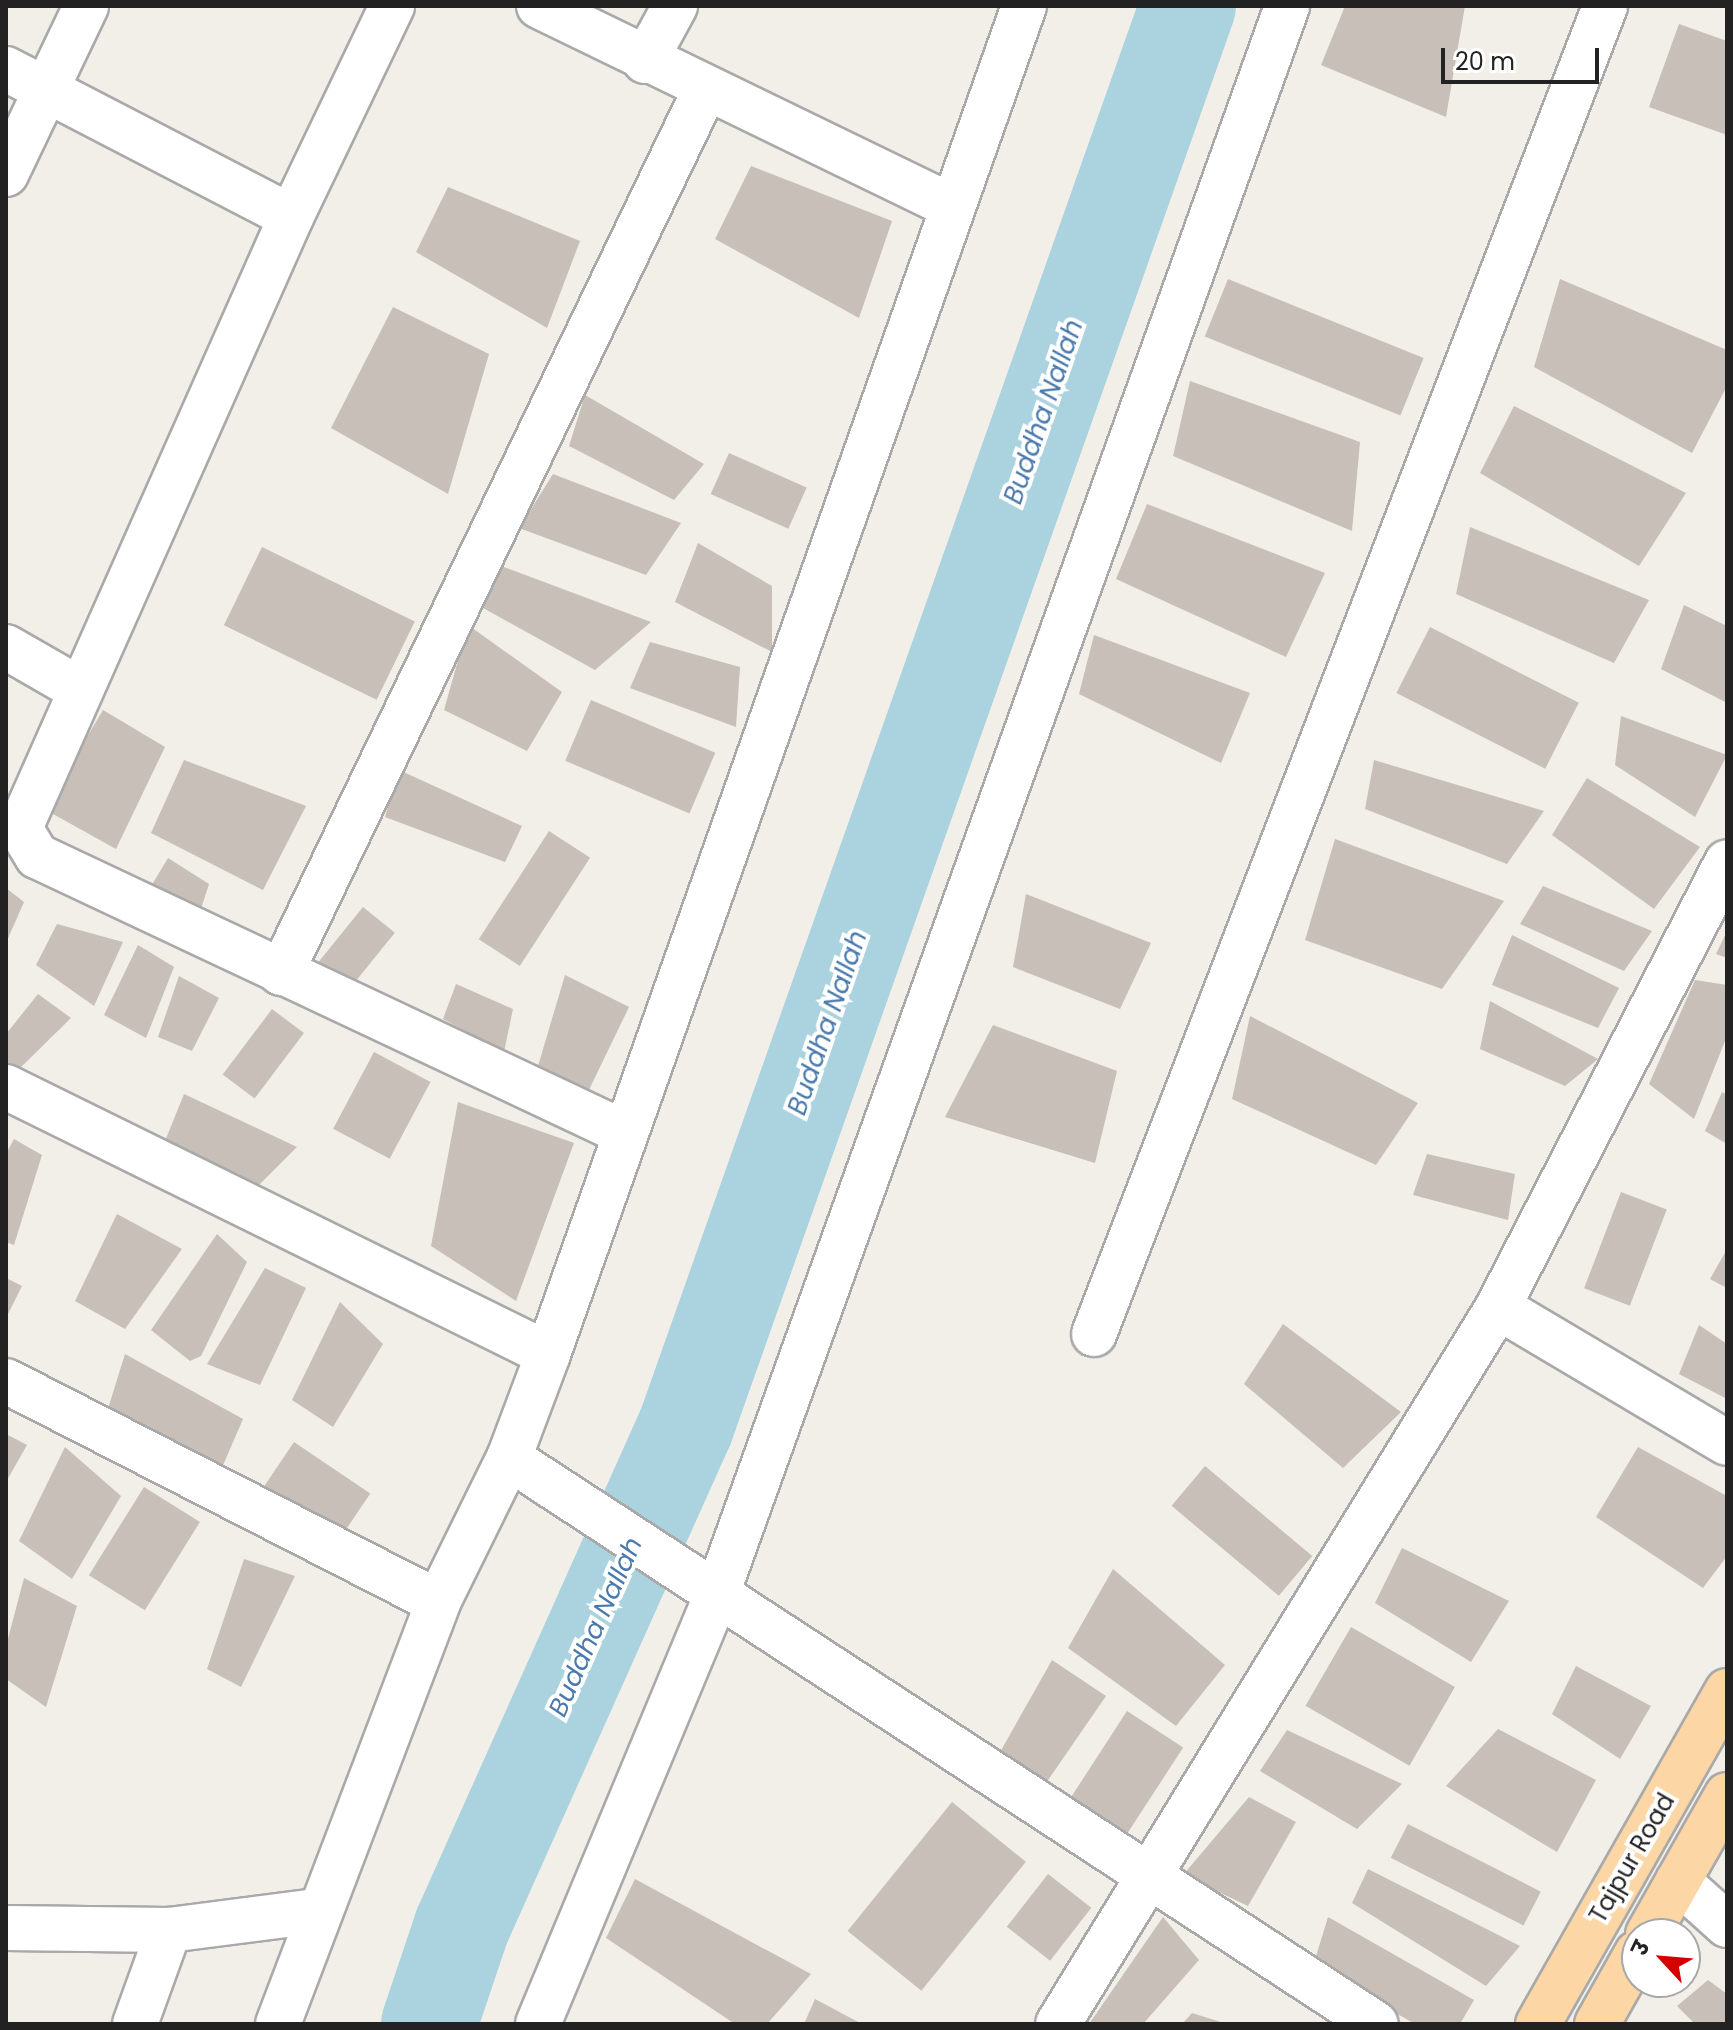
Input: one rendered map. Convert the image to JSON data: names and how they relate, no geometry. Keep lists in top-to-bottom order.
{
  "streets": {
    "main road": ["Tajpur Road"]
  },
  "water": ["Buddha Nallah"],
  "scale_bar": "20 m",
  "north": "top left"
}
